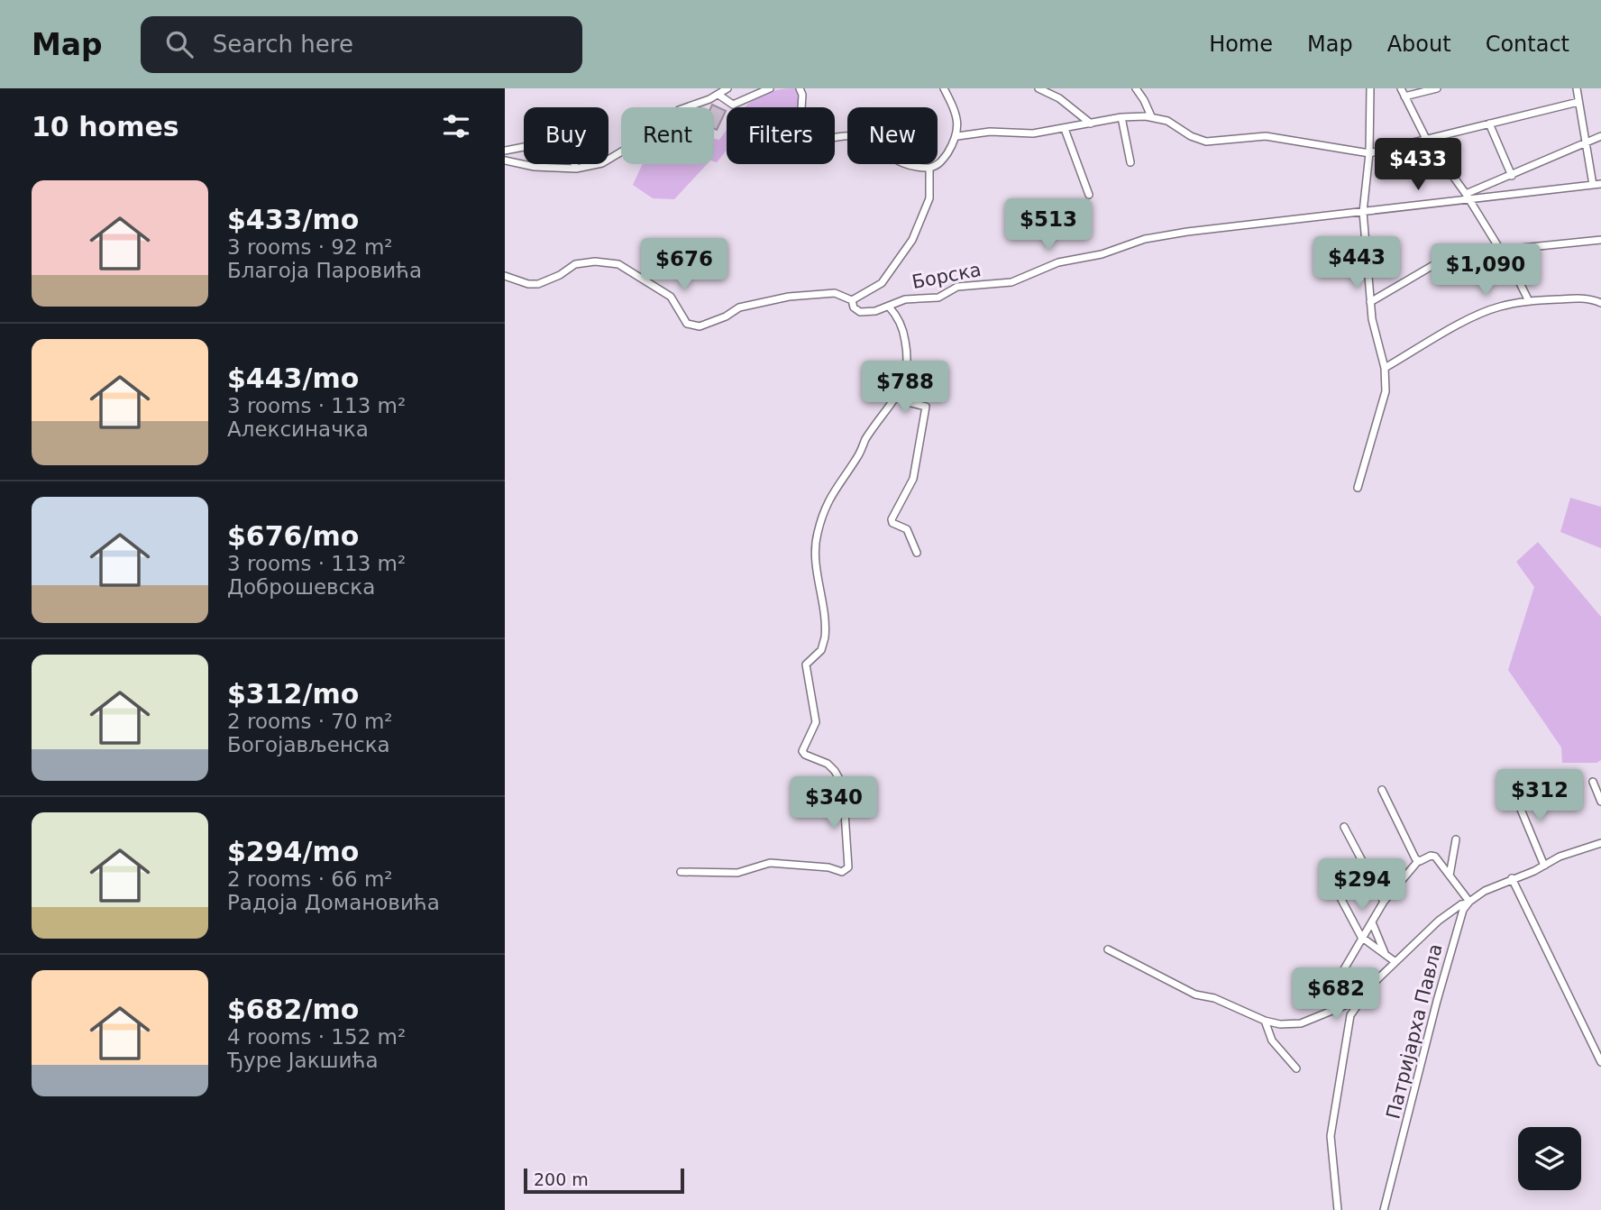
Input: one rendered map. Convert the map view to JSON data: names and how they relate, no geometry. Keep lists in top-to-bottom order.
{
  "streets": {
    "street": ["Борска", "Патријарха Павла"]
  },
  "scale_bar": "200 m",
  "page": {
    "header": "Map",
    "search": "Search here",
    "nav": [
      "Home",
      "Map",
      "About",
      "Contact"
    ],
    "heading": "10 homes",
    "chip": [
      "Buy",
      "Rent",
      "Filters",
      "New"
    ],
    "price": [
      "$433",
      "$513",
      "$443",
      "$676",
      "$1,090",
      "$788",
      "$312",
      "$340",
      "$294",
      "$682"
    ],
    "list": [
      {
        "name": "$433/mo",
        "note": "3 rooms · 92 m² · Благоја Паровића"
      },
      {
        "name": "$443/mo",
        "note": "3 rooms · 113 m² · Алексиначка"
      },
      {
        "name": "$676/mo",
        "note": "3 rooms · 113 m² · Доброшевска"
      },
      {
        "name": "$312/mo",
        "note": "2 rooms · 70 m² · Богојављенска"
      },
      {
        "name": "$294/mo",
        "note": "2 rooms · 66 m² · Радоја Домановића"
      },
      {
        "name": "$682/mo",
        "note": "4 rooms · 152 m² · Ђуре Јакшића"
      }
    ],
    "scale": "200 m"
  }
}
